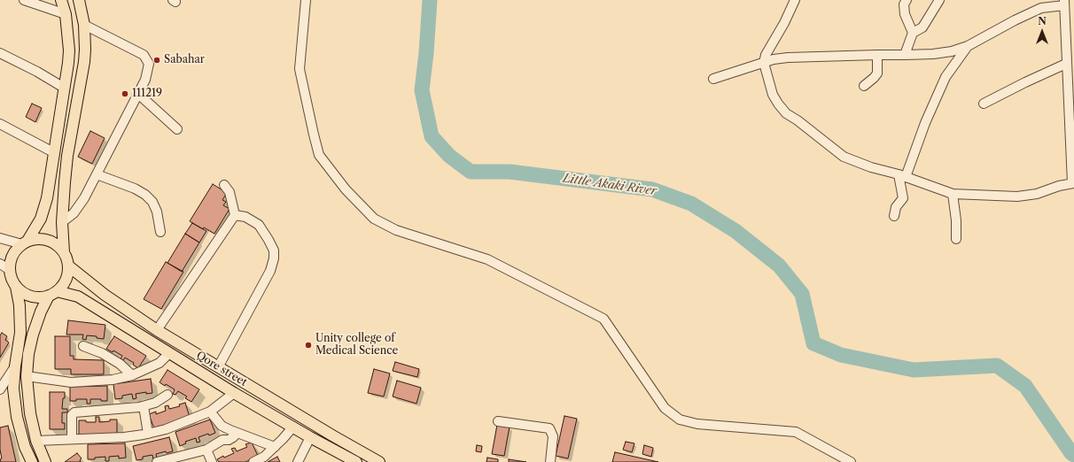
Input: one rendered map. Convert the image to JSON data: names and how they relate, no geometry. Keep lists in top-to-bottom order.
{
  "streets": {
    "main road": ["Qore street"]
  },
  "water": ["Little Akaki River"],
  "places": ["Sabahar", "111219", "Unity college of Medical Science"],
  "north": "top"
}
